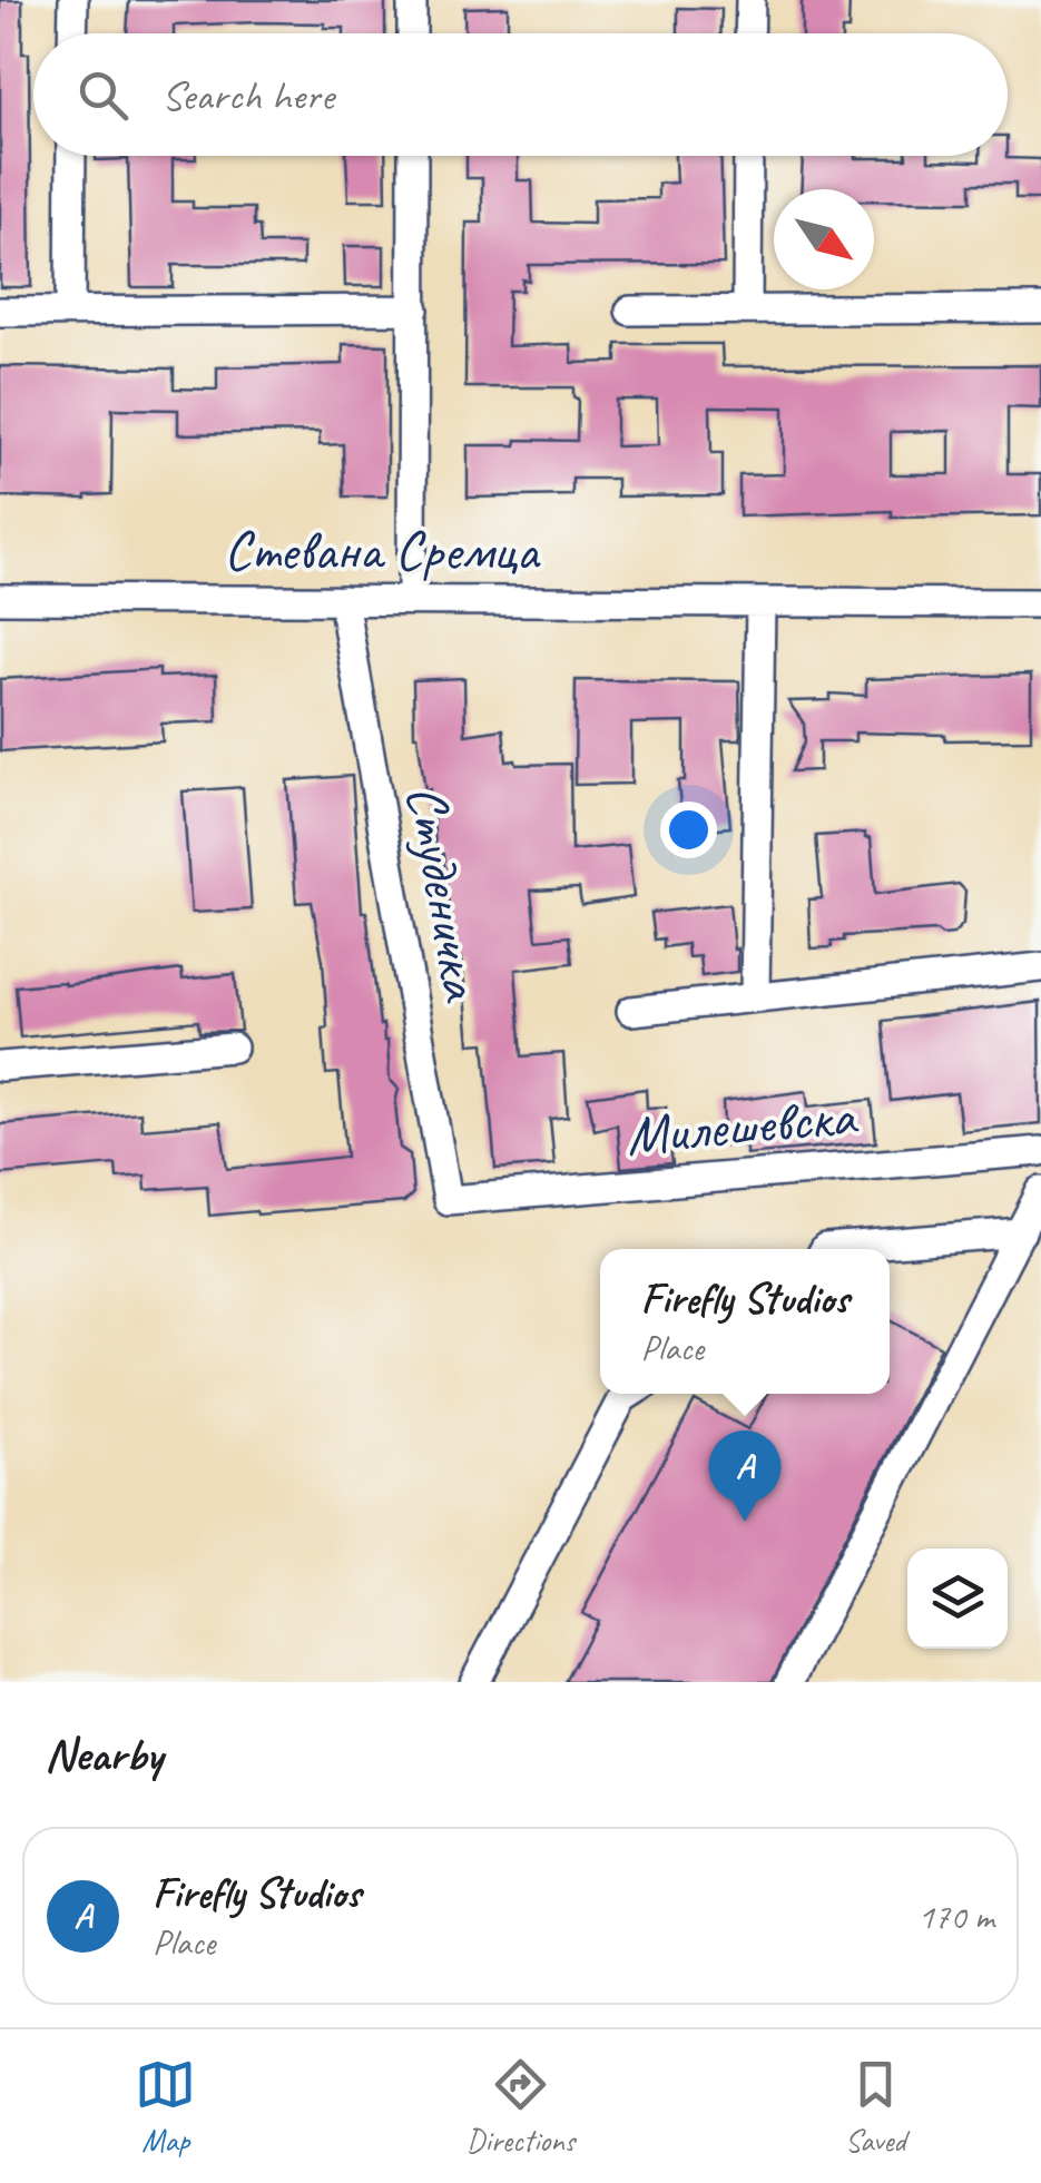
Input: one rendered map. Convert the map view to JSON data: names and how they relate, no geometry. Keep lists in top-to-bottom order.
{
  "streets": {
    "street": ["Стевана Сремца", "Студеничка", "Милешевска"]
  },
  "crossings": [
    ["Стевана Сремца", "Студеничка"],
    ["Студеничка", "Милешевска"]
  ],
  "north": "bottom right",
  "page": {
    "search": "Search here",
    "popup": ["Firefly Studios", "Place"],
    "pins": "A",
    "heading": "Nearby",
    "list": [
      {
        "mark": "A",
        "name": "Firefly Studios",
        "note": "Place",
        "value": "170 m"
      }
    ],
    "nav": ["Map", "Directions", "Saved"]
  }
}
